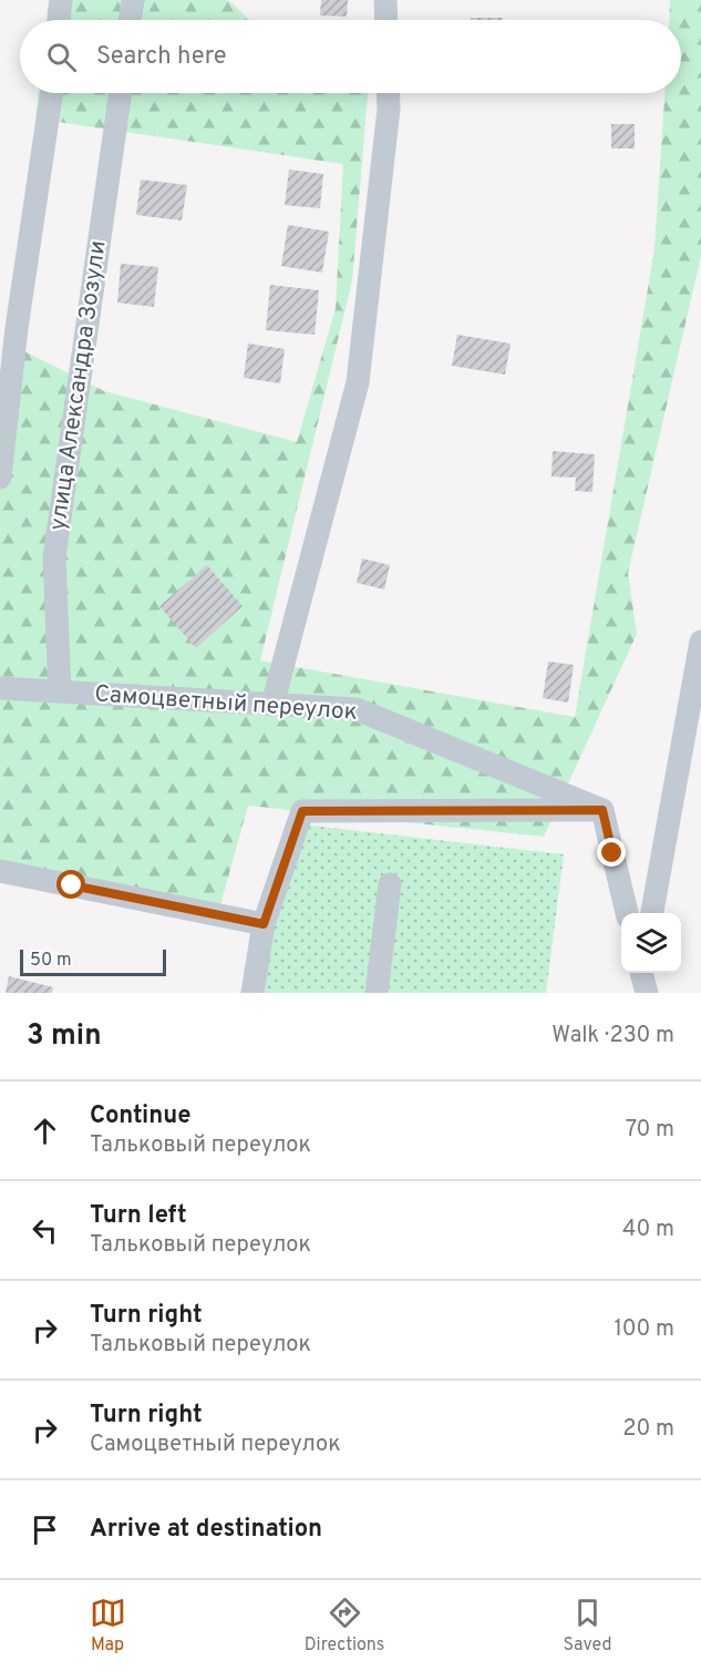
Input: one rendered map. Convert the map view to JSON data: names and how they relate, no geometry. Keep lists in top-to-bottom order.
{
  "streets": {
    "street": ["улица Александра Зозули", "Самоцветный переулок"]
  },
  "crossings": [
    ["улица Александра Зозули", "Самоцветный переулок"]
  ],
  "scale_bar": "50 m",
  "page": {
    "search": "Search here",
    "scale": "50 m",
    "heading": ["3 min", "Walk · 230 m"],
    "list": [
      ["Continue", "Тальковый переулок", "70 m"],
      ["Turn left", "Тальковый переулок", "40 m"],
      ["Turn right", "Тальковый переулок", "100 m"],
      ["Turn right", "Самоцветный переулок", "20 m"],
      "Arrive at destination"
    ],
    "nav": ["Map", "Directions", "Saved"]
  }
}
